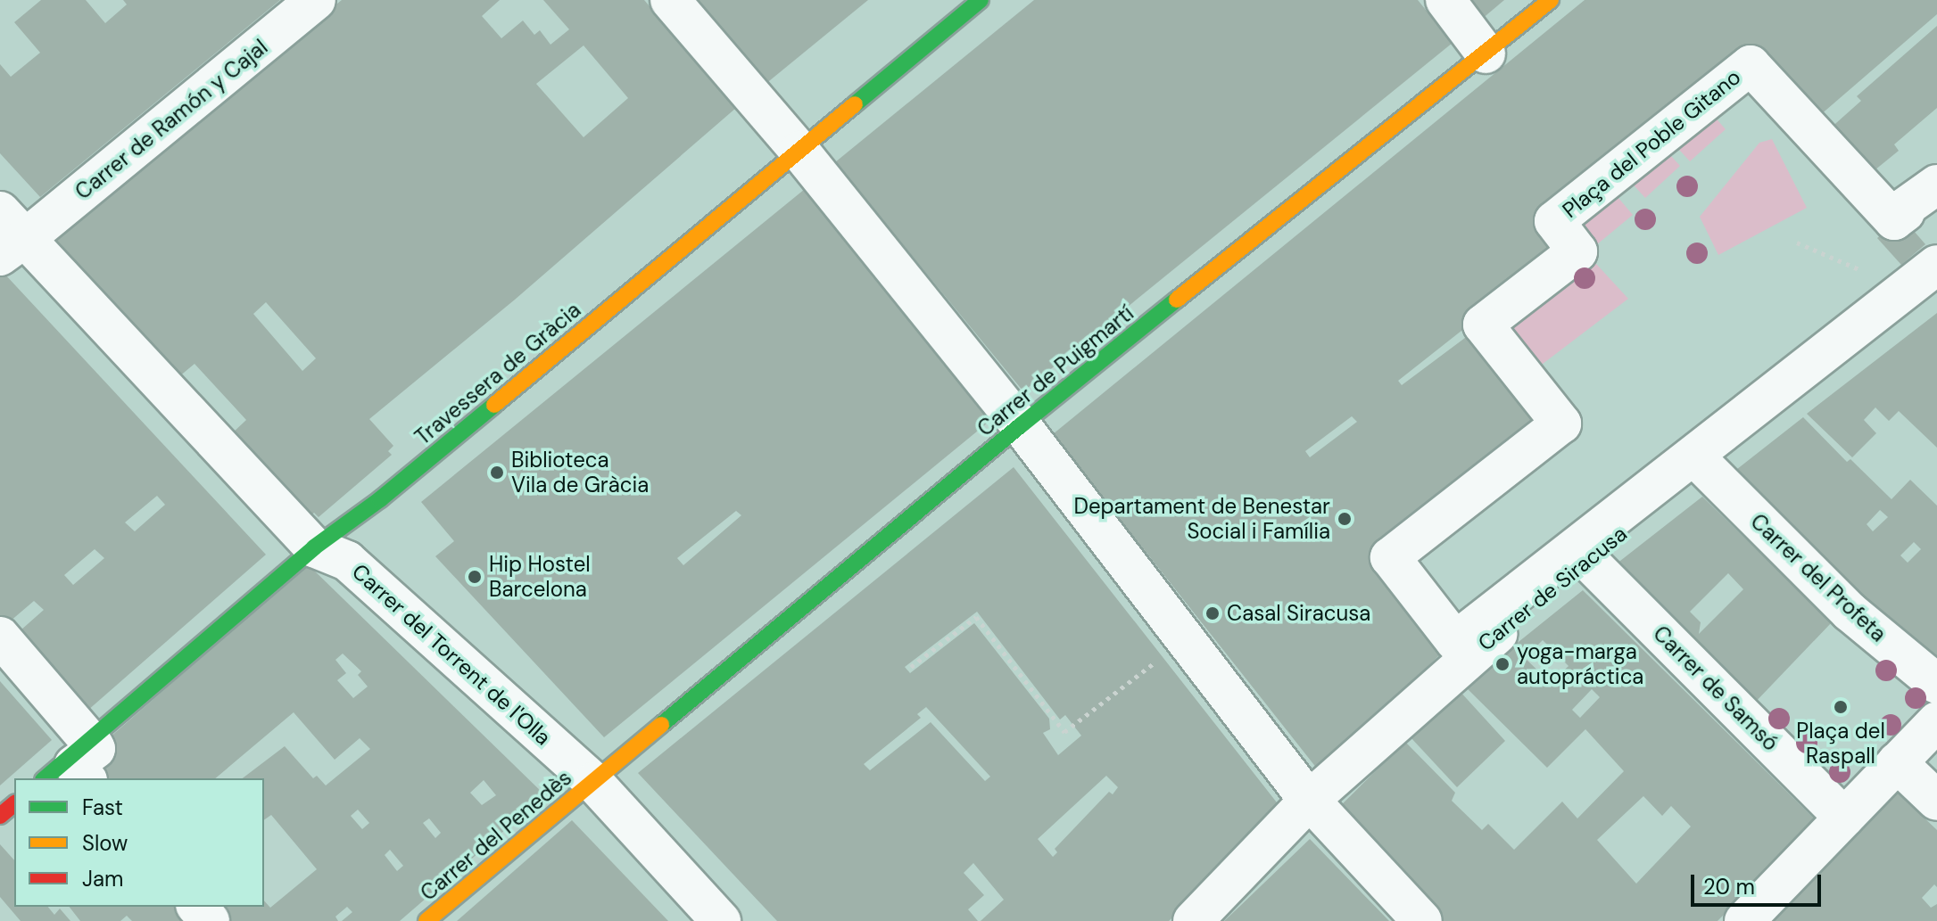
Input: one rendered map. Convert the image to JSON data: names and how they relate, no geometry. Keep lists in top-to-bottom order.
{
  "streets": {
    "street": [
      "Carrer de Ramón y Cajal",
      "Plaça del Poble Gitano",
      "Carrer de Puigmartí",
      "Travessera de Gràcia",
      "Carrer del Profeta",
      "Carrer de Siracusa",
      "Carrer del Torrent de l'Olla",
      "Carrer de Samsó",
      "Carrer del Penedès"
    ]
  },
  "crossings": [
    ["Carrer de Ramón y Cajal", "Carrer del Torrent de l'Olla"],
    ["Carrer de Puigmartí", "Carrer del Torrent de l'Olla"],
    ["Carrer de Puigmartí", "Carrer del Penedès"],
    ["Travessera de Gràcia", "Carrer del Torrent de l'Olla"],
    ["Carrer del Profeta", "Carrer de Siracusa"],
    ["Carrer de Siracusa", "Carrer de Samsó"],
    ["Carrer del Torrent de l'Olla", "Carrer del Penedès"]
  ],
  "places": [
    "Biblioteca Vila de Gràcia",
    "Departament de Benestar Social i Família",
    "Hip Hostel Barcelona",
    "Casal Siracusa",
    "yoga-marga autopráctica",
    "Plaça del Raspall"
  ],
  "legend": ["Fast", "Slow", "Jam"],
  "scale_bar": "20 m"
}
